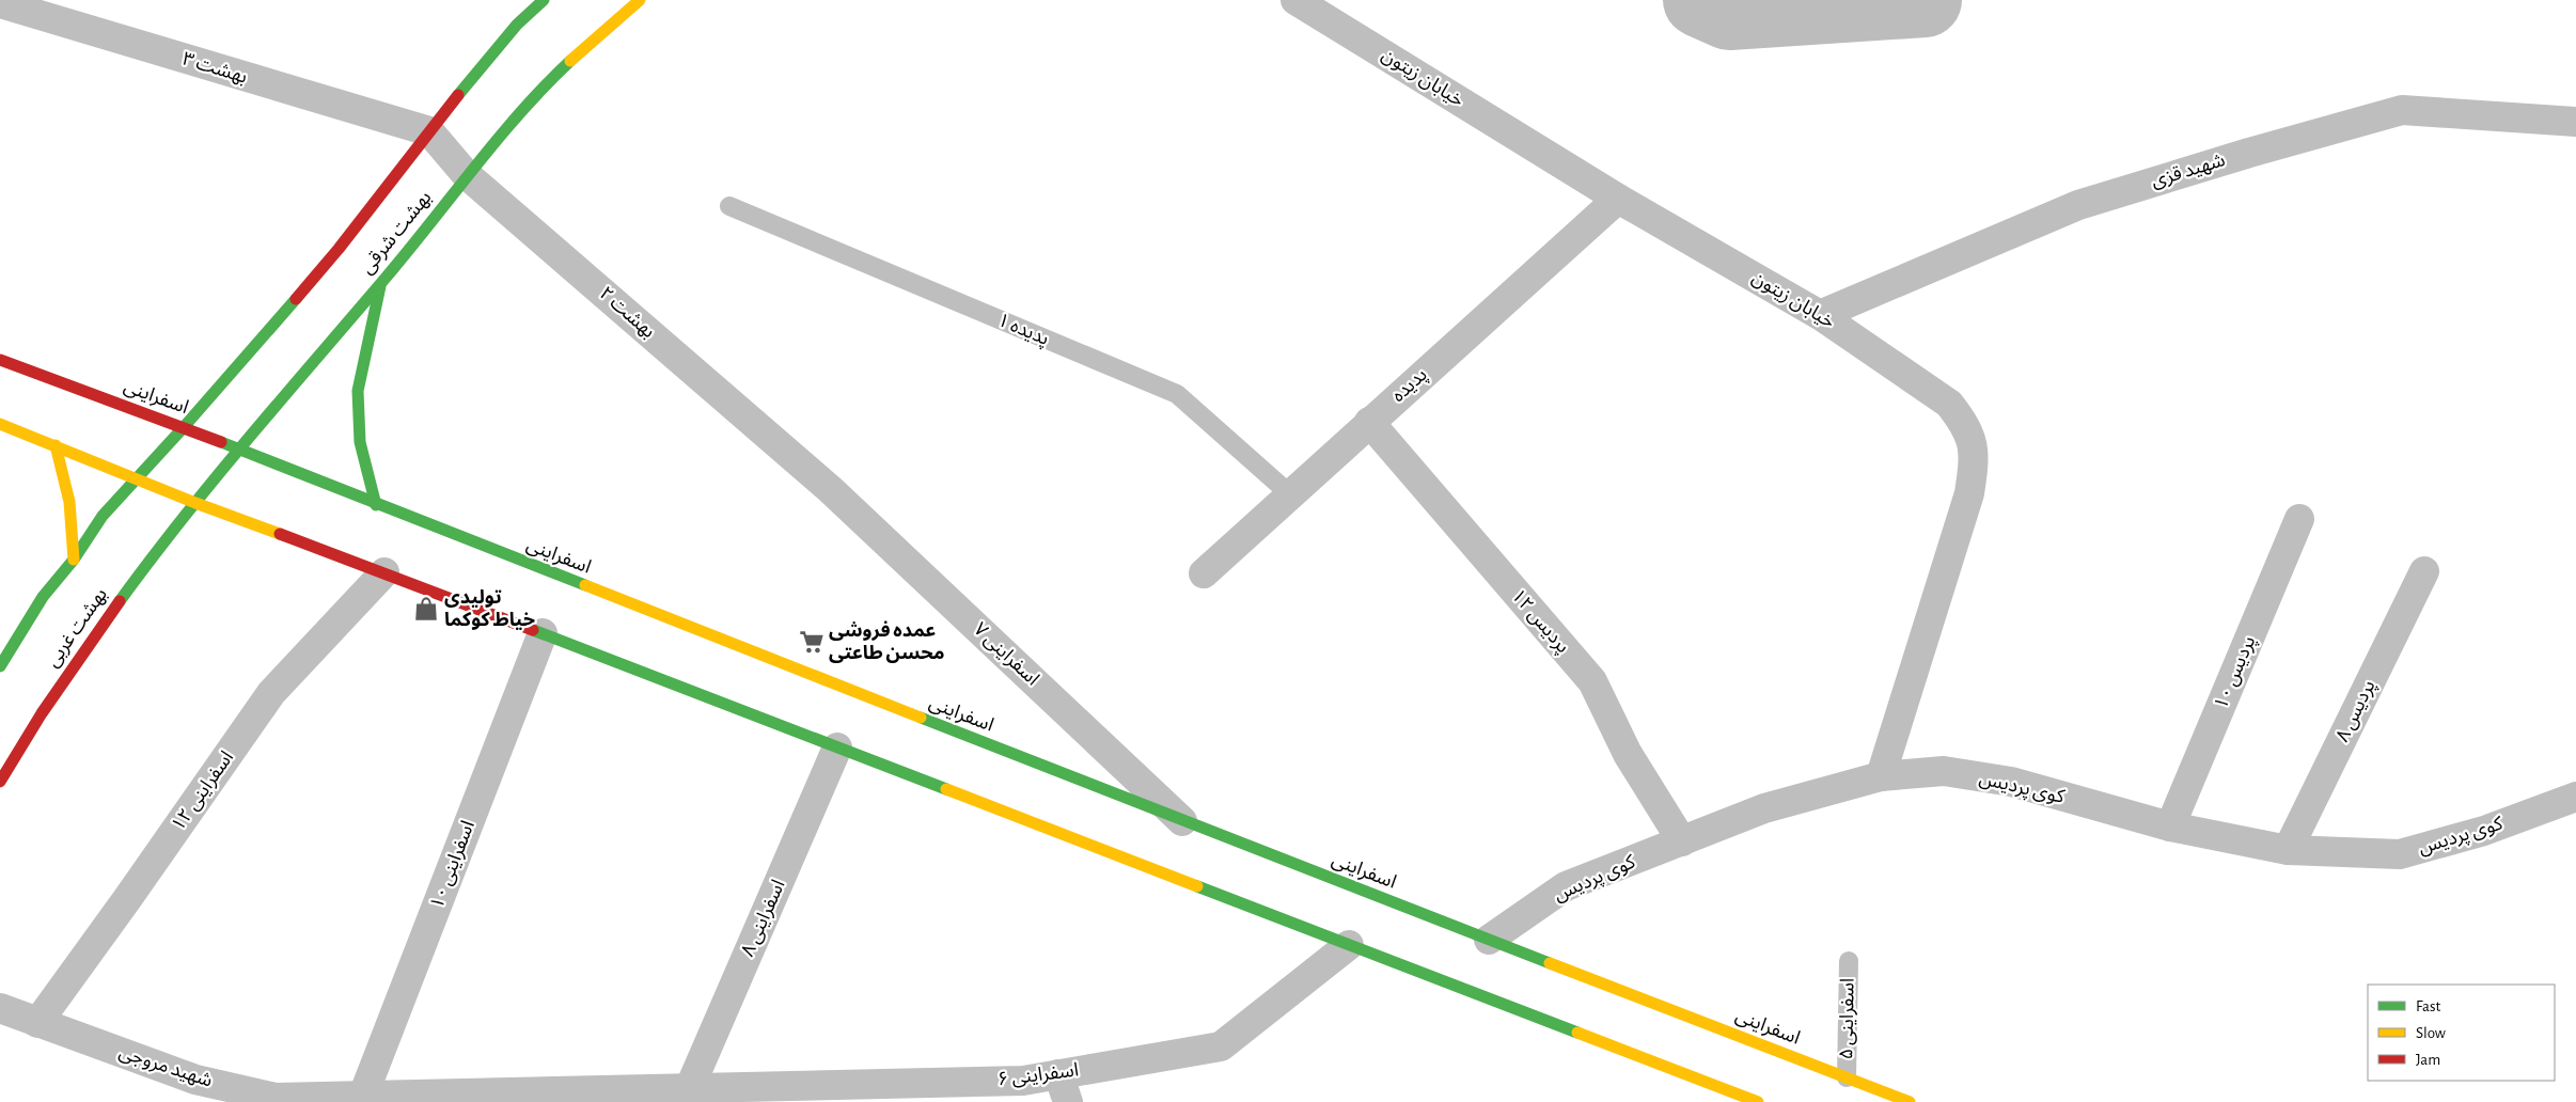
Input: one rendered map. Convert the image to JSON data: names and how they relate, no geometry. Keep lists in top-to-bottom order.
{
  "streets": {
    "street": [
      "بهشت ۳",
      "خیابان زیتون",
      "شهید قزی",
      "بهشت شرقی",
      "بهشت ۲",
      "پدیده",
      "اسفراینی",
      "پردیس ۱۲",
      "بهشت غربی",
      "اسفراینی ۷",
      "پردیس ۱۰",
      "پردیس ۸",
      "کوی پردیس",
      "اسفراینی ۱۲",
      "اسفراینی ۱۰",
      "اسفراینی ۸",
      "شهید مروجی",
      "اسفراینی ۶"
    ],
    "lane": ["پدیده ۱", "اسفراینی ۵"]
  },
  "crossings": [
    ["بهشت ۳", "بهشت شرقی"],
    ["بهشت ۳", "بهشت ۲"],
    ["خیابان زیتون", "شهید قزی"],
    ["خیابان زیتون", "پدیده"],
    ["خیابان زیتون", "کوی پردیس"],
    ["بهشت شرقی", "بهشت ۲"],
    ["بهشت شرقی", "اسفراینی"],
    ["بهشت شرقی", "بهشت غربی"],
    ["بهشت ۲", "اسفراینی ۷"],
    ["پدیده ۱", "پدیده"],
    ["پدیده", "پردیس ۱۲"],
    ["اسفراینی", "اسفراینی ۷"],
    ["اسفراینی", "کوی پردیس"],
    ["اسفراینی", "اسفراینی ۵"],
    ["پردیس ۱۲", "کوی پردیس"],
    ["پردیس ۱۰", "کوی پردیس"],
    ["پردیس ۸", "کوی پردیس"],
    ["اسفراینی ۱۲", "شهید مروجی"],
    ["اسفراینی ۱۰", "شهید مروجی"],
    ["اسفراینی ۸", "شهید مروجی"],
    ["اسفراینی ۸", "اسفراینی ۶"],
    ["شهید مروجی", "اسفراینی ۶"]
  ],
  "places": {
    "shop": ["تولیدی خیاط کوکما"],
    "supermarket": ["عمده فروشی محسن طاعتی"]
  },
  "legend": ["Fast", "Slow", "Jam"]
}
